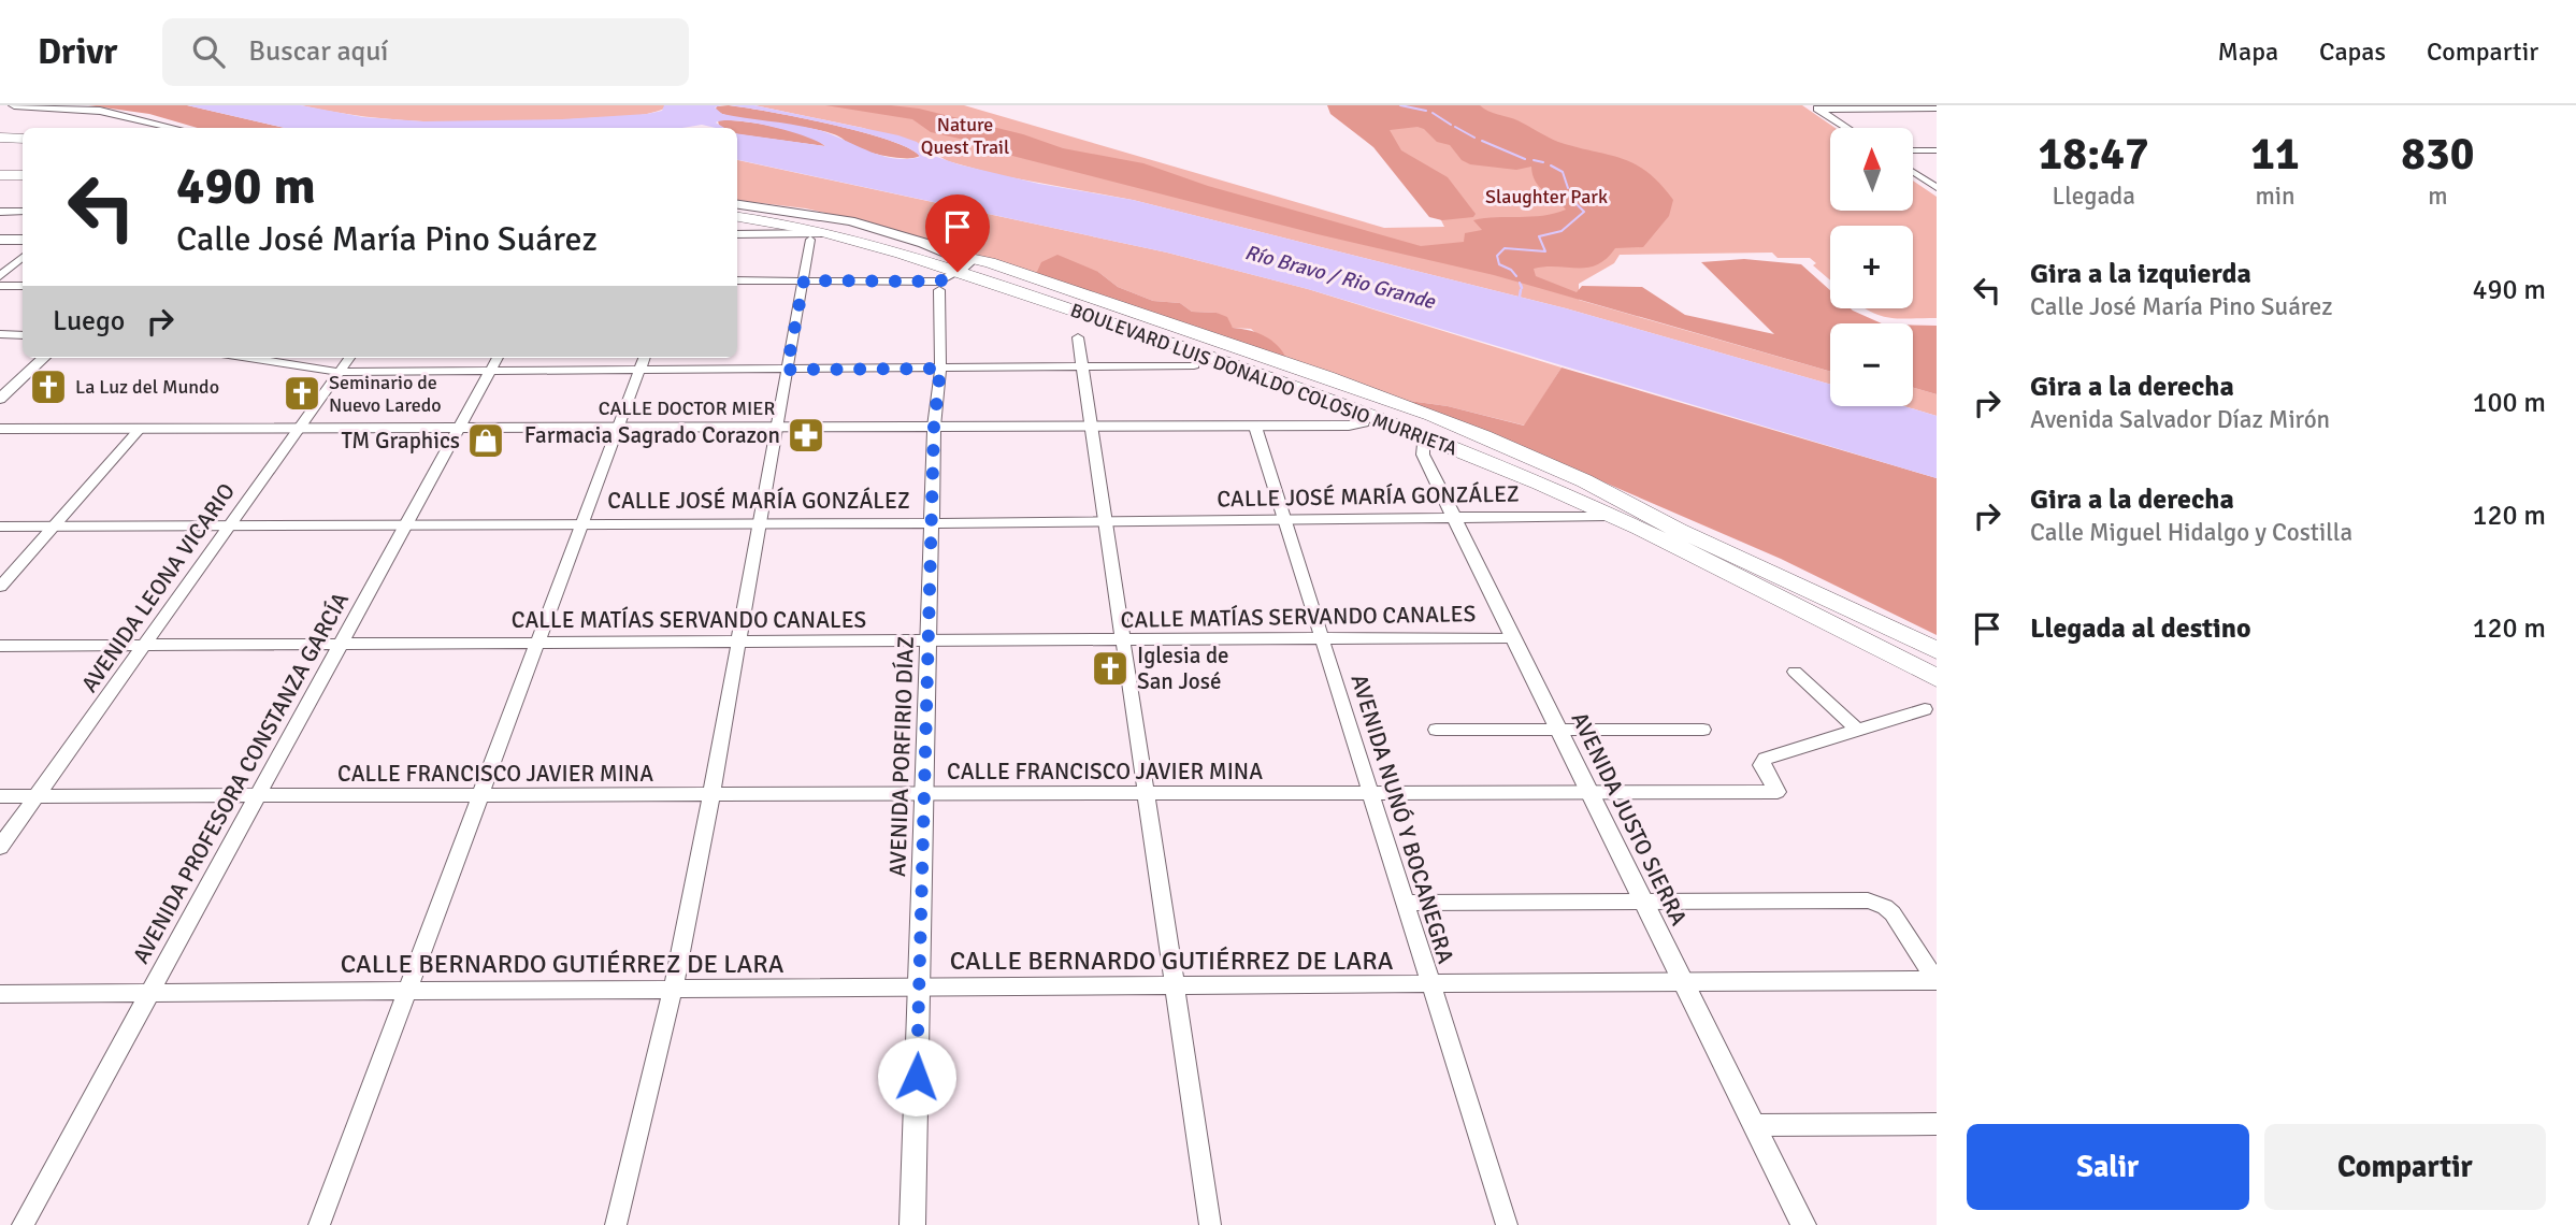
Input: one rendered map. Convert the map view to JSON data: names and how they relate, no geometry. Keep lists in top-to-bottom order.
{
  "streets": {
    "highway": ["BOULEVARD LUIS DONALDO COLOSIO MURRIETA"],
    "street": [
      "CALLE DOCTOR MIER",
      "CALLE JOSÉ MARÍA GONZÁLEZ",
      "AVENIDA LEONA VICARIO",
      "CALLE MATÍAS SERVANDO CANALES",
      "AVENIDA PORFIRIO DÍAZ",
      "CALLE FRANCISCO JAVIER MINA",
      "AVENIDA PROFESORA CONSTANZA GARCÍA",
      "AVENIDA NUNÓ Y BOCANEGRA",
      "AVENIDA JUSTO SIERRA",
      "CALLE BERNARDO GUTIÉRREZ DE LARA"
    ]
  },
  "crossings": [
    ["BOULEVARD LUIS DONALDO COLOSIO MURRIETA", "CALLE DOCTOR MIER"],
    ["BOULEVARD LUIS DONALDO COLOSIO MURRIETA", "CALLE JOSÉ MARÍA GONZÁLEZ"],
    ["BOULEVARD LUIS DONALDO COLOSIO MURRIETA", "AVENIDA JUSTO SIERRA"],
    ["CALLE DOCTOR MIER", "AVENIDA LEONA VICARIO"],
    ["CALLE DOCTOR MIER", "AVENIDA PORFIRIO DÍAZ"],
    ["CALLE DOCTOR MIER", "AVENIDA PROFESORA CONSTANZA GARCÍA"],
    ["CALLE DOCTOR MIER", "AVENIDA NUNÓ Y BOCANEGRA"],
    ["CALLE JOSÉ MARÍA GONZÁLEZ", "AVENIDA LEONA VICARIO"],
    ["CALLE JOSÉ MARÍA GONZÁLEZ", "AVENIDA PORFIRIO DÍAZ"],
    ["CALLE JOSÉ MARÍA GONZÁLEZ", "AVENIDA PROFESORA CONSTANZA GARCÍA"],
    ["CALLE JOSÉ MARÍA GONZÁLEZ", "AVENIDA NUNÓ Y BOCANEGRA"],
    ["CALLE JOSÉ MARÍA GONZÁLEZ", "AVENIDA JUSTO SIERRA"],
    ["AVENIDA LEONA VICARIO", "CALLE MATÍAS SERVANDO CANALES"],
    ["AVENIDA LEONA VICARIO", "CALLE FRANCISCO JAVIER MINA"],
    ["CALLE MATÍAS SERVANDO CANALES", "AVENIDA PORFIRIO DÍAZ"],
    ["CALLE MATÍAS SERVANDO CANALES", "AVENIDA PROFESORA CONSTANZA GARCÍA"],
    ["CALLE MATÍAS SERVANDO CANALES", "AVENIDA NUNÓ Y BOCANEGRA"],
    ["CALLE MATÍAS SERVANDO CANALES", "AVENIDA JUSTO SIERRA"],
    ["AVENIDA PORFIRIO DÍAZ", "CALLE FRANCISCO JAVIER MINA"],
    ["AVENIDA PORFIRIO DÍAZ", "CALLE BERNARDO GUTIÉRREZ DE LARA"],
    ["CALLE FRANCISCO JAVIER MINA", "AVENIDA PROFESORA CONSTANZA GARCÍA"],
    ["CALLE FRANCISCO JAVIER MINA", "AVENIDA NUNÓ Y BOCANEGRA"],
    ["CALLE FRANCISCO JAVIER MINA", "AVENIDA JUSTO SIERRA"],
    ["AVENIDA PROFESORA CONSTANZA GARCÍA", "CALLE BERNARDO GUTIÉRREZ DE LARA"],
    ["AVENIDA NUNÓ Y BOCANEGRA", "CALLE BERNARDO GUTIÉRREZ DE LARA"],
    ["AVENIDA JUSTO SIERRA", "CALLE BERNARDO GUTIÉRREZ DE LARA"]
  ],
  "water": ["Río Bravo / Rio Grande"],
  "parks": ["Nature Quest Trail", "Slaughter Park"],
  "places": {
    "church": ["La Luz del Mundo", "Seminario de Nuevo Laredo", "Iglesia de San José"],
    "pharmacy": ["Farmacia Sagrado Corazon"],
    "shop": ["TM Graphics"]
  },
  "north": "top",
  "page": {
    "header": "Drivr",
    "search": "Buscar aquí",
    "nav": ["Mapa", "Capas", "Compartir"],
    "eta": [
      "18:47",
      "Llegada",
      "11",
      "min",
      "830",
      "m"
    ],
    "map_buttons": ["+", "−"],
    "turn": ["490 m", "Calle José María Pino Suárez"],
    "list": [
      {
        "name": "Gira a la izquierda",
        "note": "Calle José María Pino Suárez",
        "value": "490 m"
      },
      {
        "name": "Gira a la derecha",
        "note": "Avenida Salvador Díaz Mirón",
        "value": "100 m"
      },
      {
        "name": "Gira a la derecha",
        "note": "Calle Miguel Hidalgo y Costilla",
        "value": "120 m"
      },
      {
        "name": "Llegada al destino",
        "value": "120 m"
      }
    ],
    "then": "Luego",
    "buttons": ["Salir", "Compartir"]
  }
}
